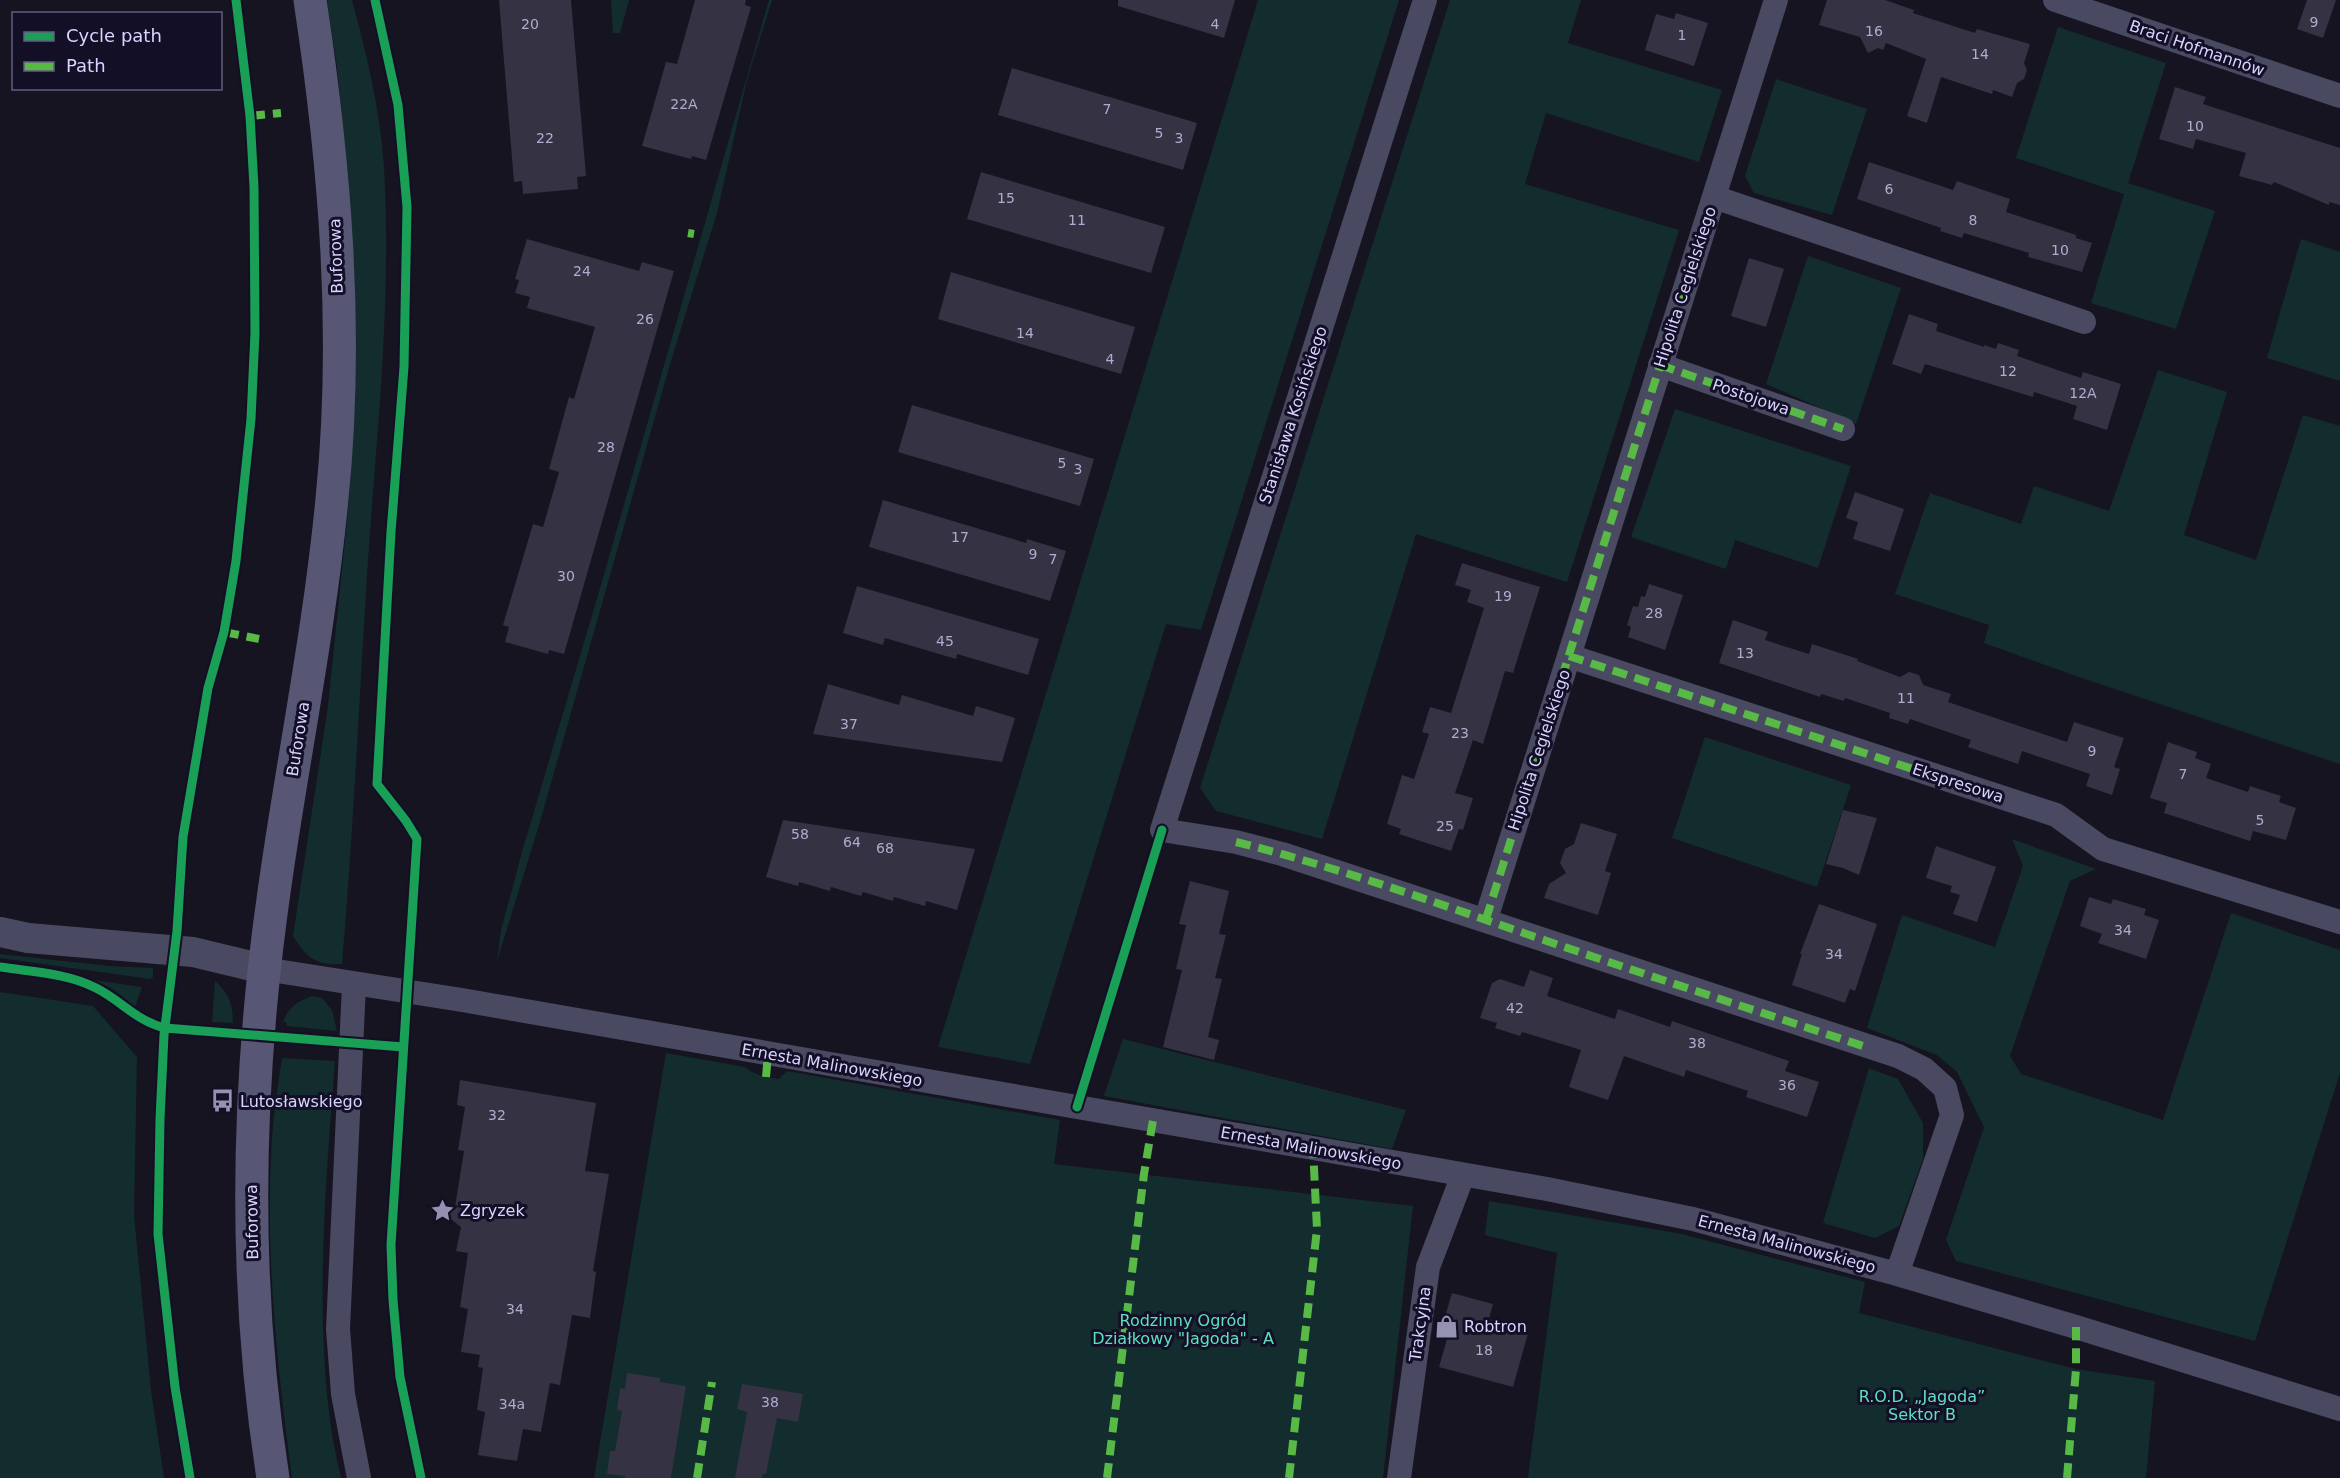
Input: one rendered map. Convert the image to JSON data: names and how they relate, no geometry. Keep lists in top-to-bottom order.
{
  "streets": {
    "main road": ["Buforowa"],
    "street": [
      "Braci Hofmannów",
      "Hipolita Cegielskiego",
      "Postojowa",
      "Stanisława Kosińskiego",
      "Ekspresowa",
      "Ernesta Malinowskiego",
      "Trakcyjna"
    ]
  },
  "crossings": [
    ["Buforowa", "Ernesta Malinowskiego"],
    ["Hipolita Cegielskiego", "Postojowa"],
    ["Hipolita Cegielskiego", "Stanisława Kosińskiego"],
    ["Hipolita Cegielskiego", "Ekspresowa"],
    ["Ernesta Malinowskiego", "Trakcyjna"]
  ],
  "parks": ["Rodzinny Ogród Działkowy \"Jagoda\" - A", "R.O.D. „Jagoda” Sektor B"],
  "places": {
    "bus stop": ["Lutosławskiego"],
    "place": ["Zgryzek"],
    "shop": ["Robtron"]
  },
  "house_numbers": [
    "9",
    "20",
    "4",
    "16",
    "1",
    "14",
    "22A",
    "7",
    "10",
    "5",
    "22",
    "3",
    "6",
    "15",
    "11",
    "8",
    "10",
    "24",
    "26",
    "14",
    "4",
    "12",
    "12A",
    "28",
    "5",
    "3",
    "17",
    "9",
    "7",
    "30",
    "19",
    "28",
    "45",
    "13",
    "11",
    "37",
    "23",
    "9",
    "7",
    "5",
    "25",
    "58",
    "64",
    "68",
    "34",
    "34",
    "42",
    "38",
    "36",
    "32",
    "34",
    "18",
    "38",
    "34a"
  ],
  "legend": ["Cycle path", "Path"]
}
